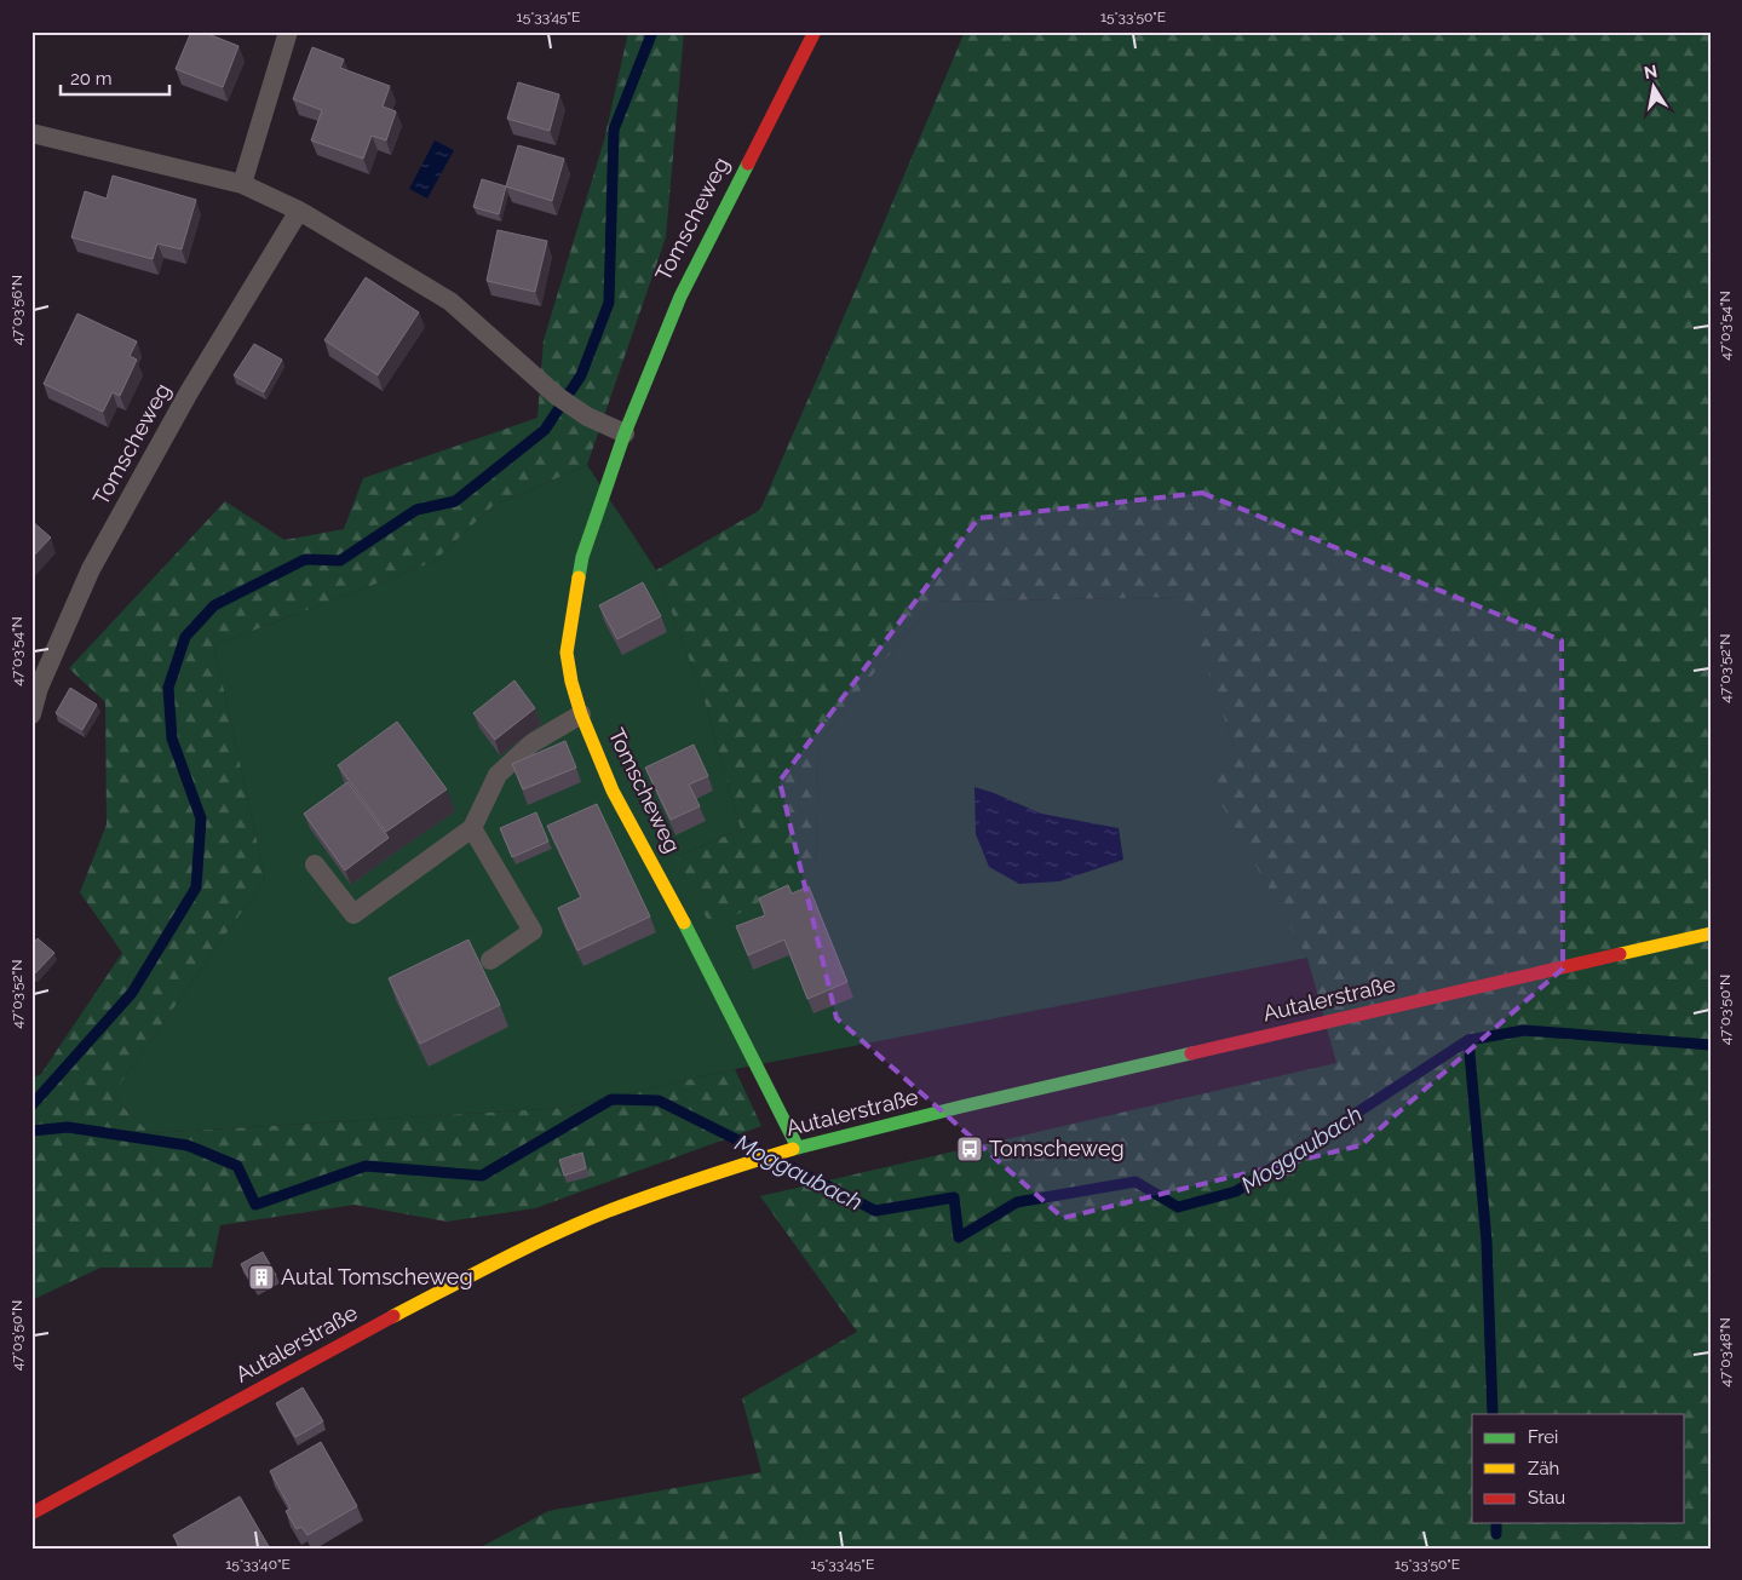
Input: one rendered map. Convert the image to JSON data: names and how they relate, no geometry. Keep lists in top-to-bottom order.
{
  "streets": {
    "main road": ["Tomscheweg", "Autalerstraße"]
  },
  "crossings": [
    ["Tomscheweg", "Autalerstraße"]
  ],
  "water": ["Moggaubach"],
  "places": {
    "bus stop": ["Tomscheweg"],
    "building": ["Autal Tomscheweg"]
  },
  "legend": ["Frei", "Zäh", "Stau"],
  "scale_bar": "20 m",
  "north": "top",
  "coordinates": [
    "15°33'45\"E",
    "15°33'50\"E",
    "47°03'56\"N",
    "47°03'54\"N",
    "47°03'52\"N",
    "47°03'50\"N",
    "47°03'48\"N",
    "15°33'40\"E"
  ]
}
